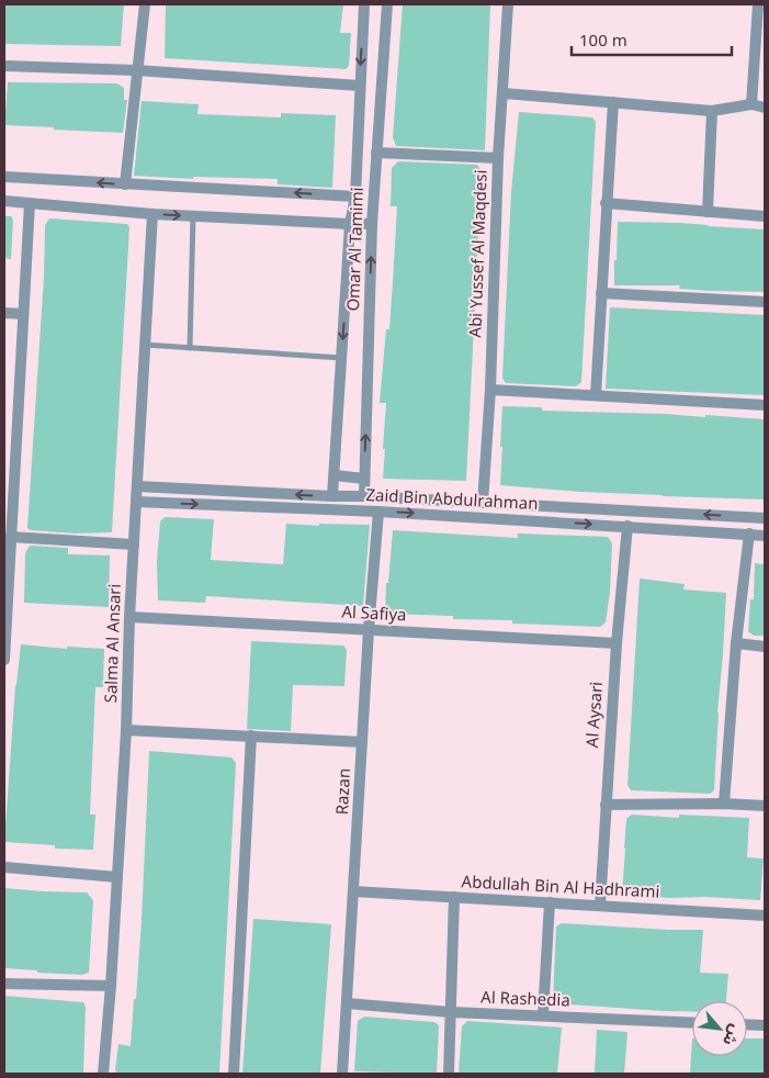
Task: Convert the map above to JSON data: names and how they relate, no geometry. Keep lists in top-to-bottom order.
{
  "streets": {
    "street": [
      "Omar Al Tamimi",
      "Abi Yussef Al Maqdesi",
      "Zaid Bin Abdulrahman",
      "Al Safiya",
      "Salma Al Ansari",
      "Al Aysari",
      "Razan",
      "Abdullah Bin Al Hadhrami",
      "Al Rashedia"
    ]
  },
  "crossings": [
    ["Omar Al Tamimi", "Zaid Bin Abdulrahman"],
    ["Abi Yussef Al Maqdesi", "Zaid Bin Abdulrahman"],
    ["Zaid Bin Abdulrahman", "Salma Al Ansari"],
    ["Zaid Bin Abdulrahman", "Al Aysari"],
    ["Zaid Bin Abdulrahman", "Razan"],
    ["Al Safiya", "Salma Al Ansari"],
    ["Al Safiya", "Al Aysari"],
    ["Al Safiya", "Razan"],
    ["Al Aysari", "Abdullah Bin Al Hadhrami"],
    ["Razan", "Abdullah Bin Al Hadhrami"],
    ["Razan", "Al Rashedia"]
  ],
  "scale_bar": "100 m",
  "north": "bottom right"
}
